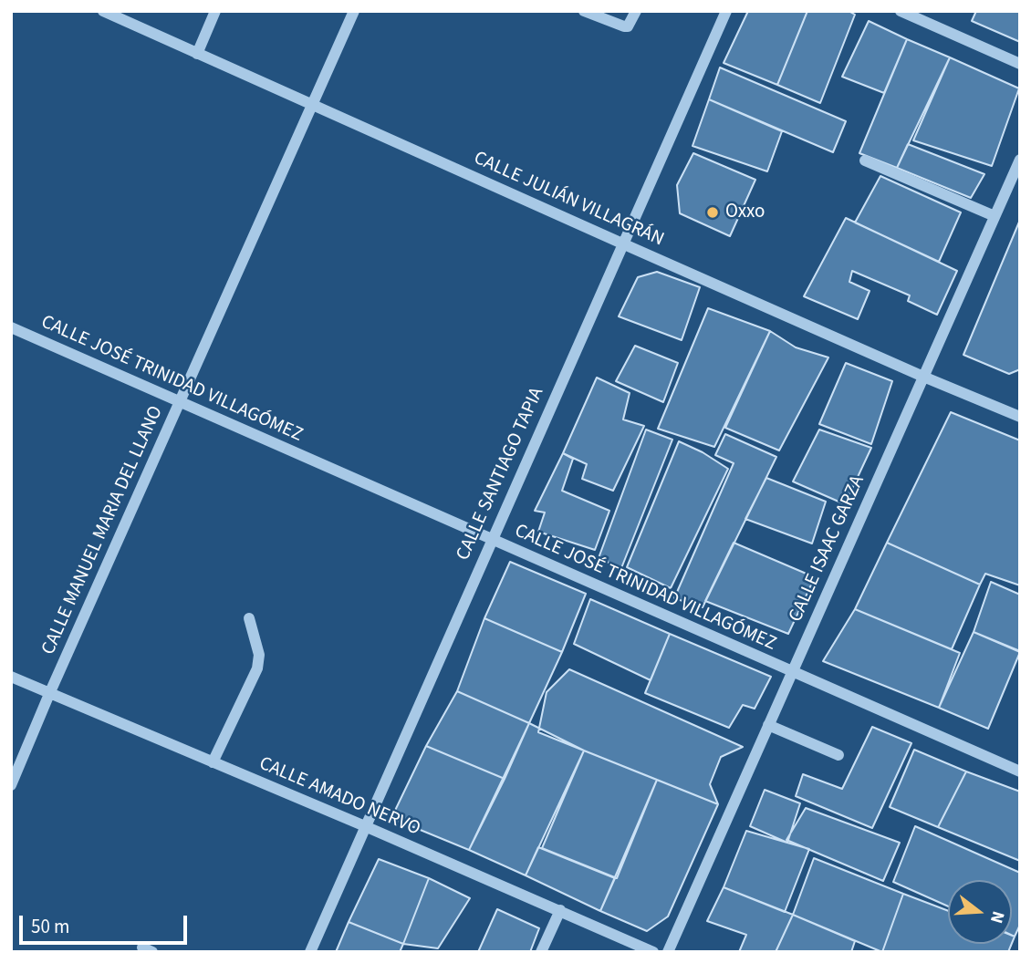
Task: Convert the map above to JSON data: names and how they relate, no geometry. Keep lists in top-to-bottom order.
{
  "streets": {
    "street": [
      "CALLE JULIÁN VILLAGRÁN",
      "CALLE JOSÉ TRINIDAD VILLAGÓMEZ",
      "CALLE SANTIAGO TAPIA",
      "CALLE MANUEL MARIA DEL LLANO",
      "CALLE ISAAC GARZA",
      "CALLE AMADO NERVO"
    ]
  },
  "crossings": [
    ["CALLE JULIÁN VILLAGRÁN", "CALLE SANTIAGO TAPIA"],
    ["CALLE JULIÁN VILLAGRÁN", "CALLE MANUEL MARIA DEL LLANO"],
    ["CALLE JULIÁN VILLAGRÁN", "CALLE ISAAC GARZA"],
    ["CALLE JOSÉ TRINIDAD VILLAGÓMEZ", "CALLE SANTIAGO TAPIA"],
    ["CALLE JOSÉ TRINIDAD VILLAGÓMEZ", "CALLE MANUEL MARIA DEL LLANO"],
    ["CALLE JOSÉ TRINIDAD VILLAGÓMEZ", "CALLE ISAAC GARZA"],
    ["CALLE SANTIAGO TAPIA", "CALLE AMADO NERVO"],
    ["CALLE MANUEL MARIA DEL LLANO", "CALLE AMADO NERVO"]
  ],
  "places": ["Oxxo"],
  "scale_bar": "50 m",
  "north": "right"
}
